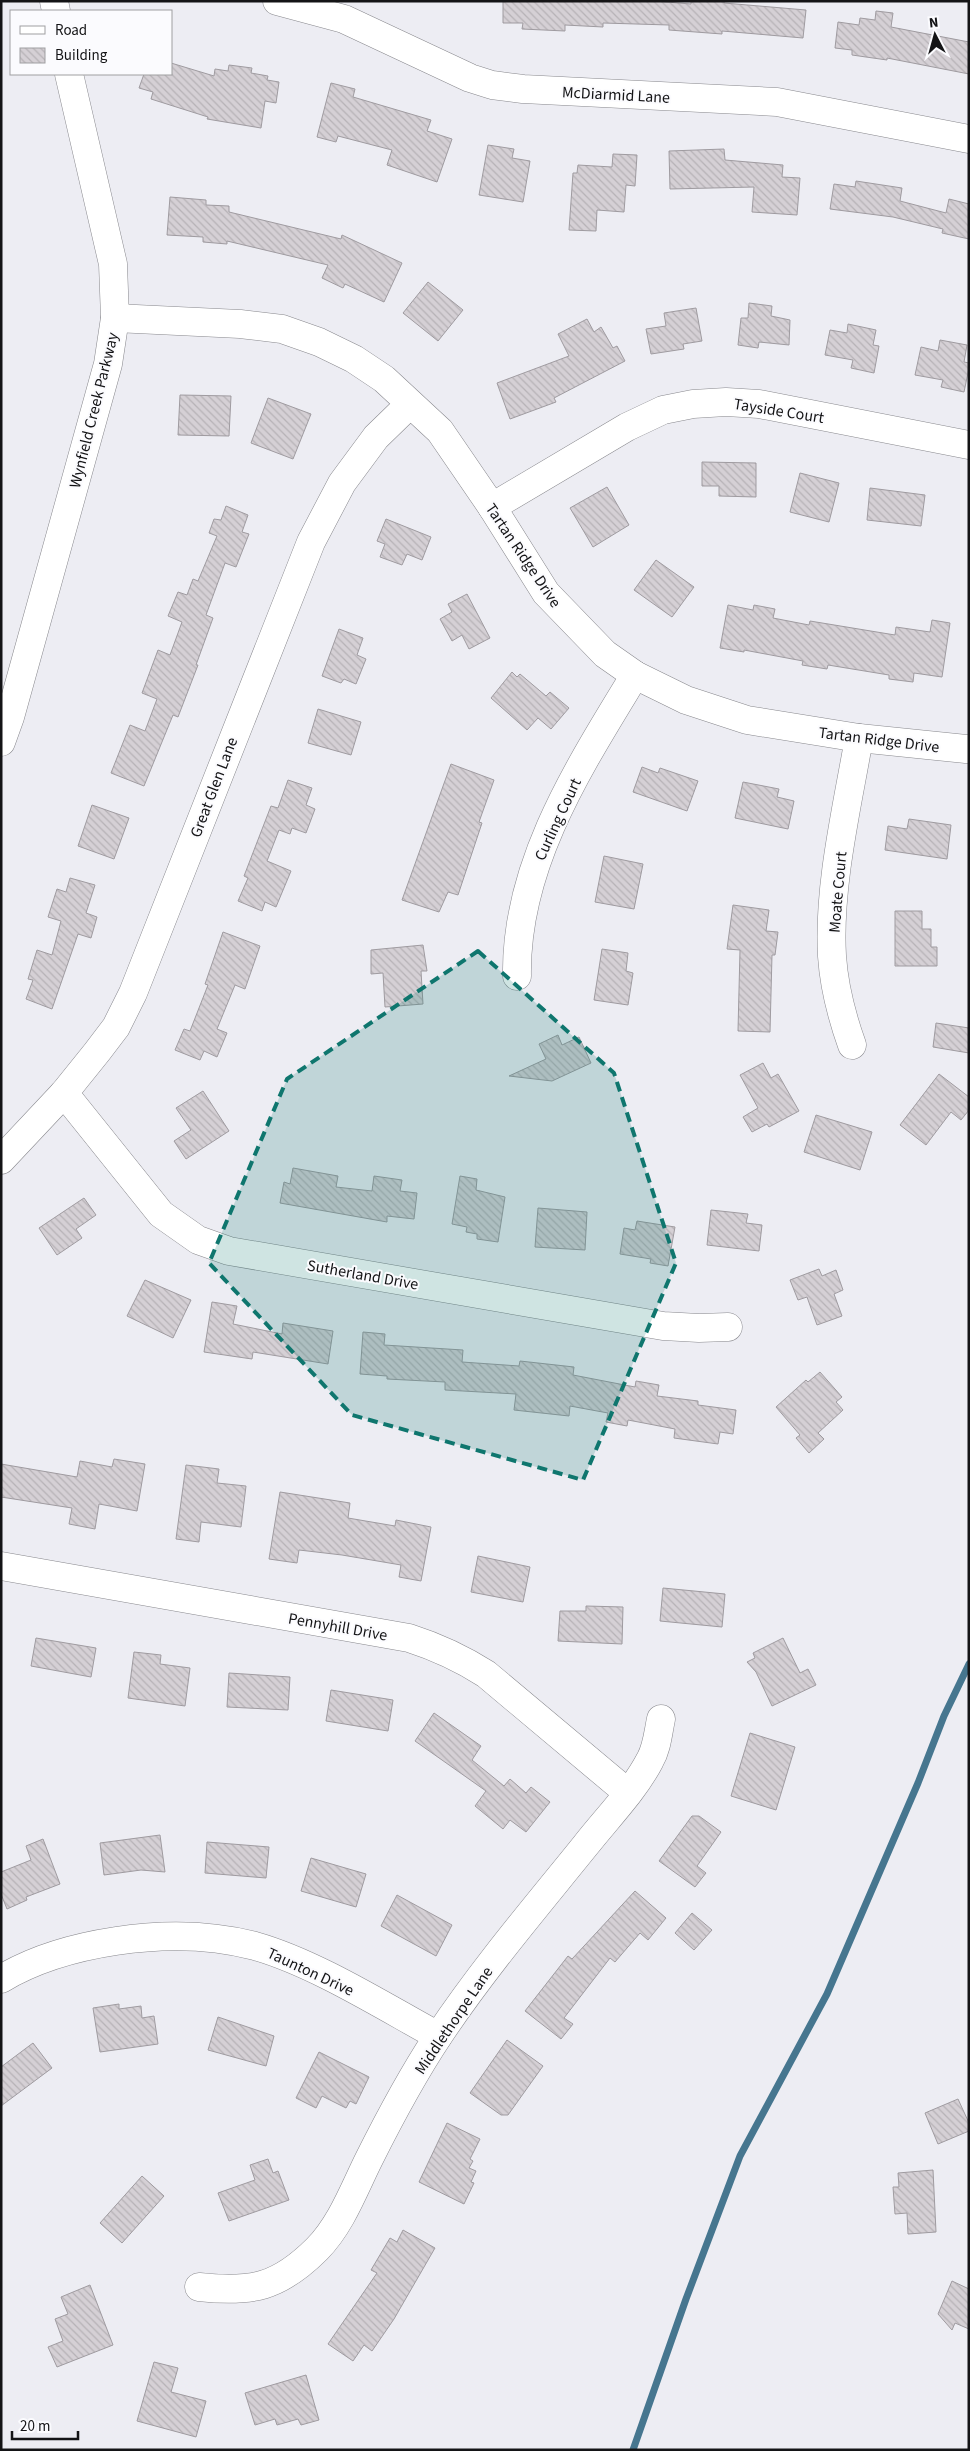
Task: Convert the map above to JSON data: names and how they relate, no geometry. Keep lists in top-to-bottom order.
{
  "streets": {
    "street": [
      "McDiarmid Lane",
      "Wynfield Creek Parkway",
      "Tayside Court",
      "Tartan Ridge Drive",
      "Great Glen Lane",
      "Curling Court",
      "Moate Court",
      "Sutherland Drive",
      "Pennyhill Drive",
      "Taunton Drive",
      "Middlethorpe Lane"
    ]
  },
  "crossings": [
    ["Wynfield Creek Parkway", "Tartan Ridge Drive"],
    ["Tayside Court", "Tartan Ridge Drive"],
    ["Tartan Ridge Drive", "Great Glen Lane"],
    ["Tartan Ridge Drive", "Curling Court"],
    ["Tartan Ridge Drive", "Moate Court"],
    ["Great Glen Lane", "Sutherland Drive"],
    ["Pennyhill Drive", "Middlethorpe Lane"],
    ["Taunton Drive", "Middlethorpe Lane"]
  ],
  "legend": ["Road", "Building"],
  "scale_bar": "20 m",
  "north": "top"
}
